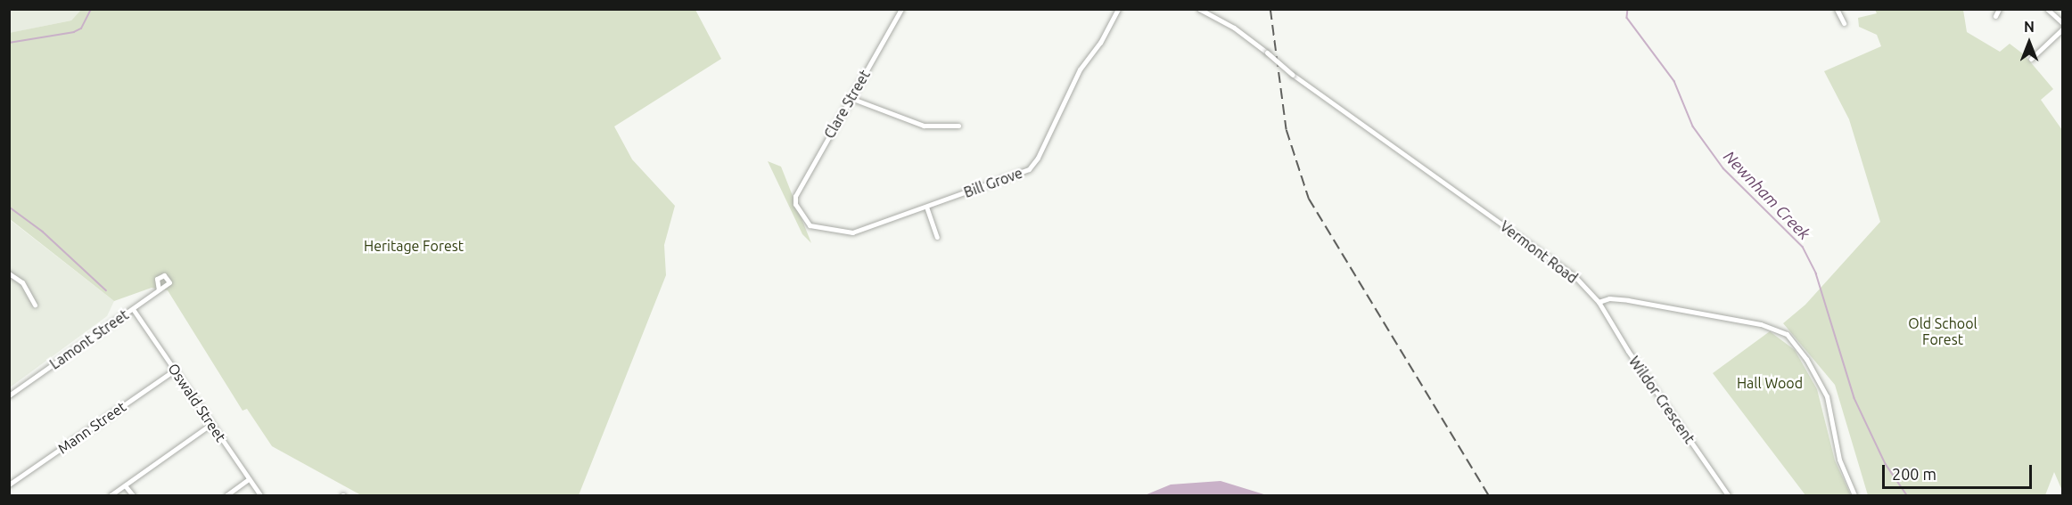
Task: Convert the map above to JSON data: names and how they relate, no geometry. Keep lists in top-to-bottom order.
{
  "streets": {
    "street": [
      "Clare Street",
      "Bill Grove",
      "Vermont Road",
      "Lamont Street",
      "Wildor Crescent",
      "Oswald Street",
      "Mann Street"
    ]
  },
  "crossings": [
    ["Clare Street", "Bill Grove"],
    ["Vermont Road", "Wildor Crescent"],
    ["Lamont Street", "Oswald Street"],
    ["Oswald Street", "Mann Street"]
  ],
  "water": ["Newnham Creek"],
  "parks": ["Heritage Forest", "Old School Forest", "Hall Wood"],
  "scale_bar": "200 m",
  "north": "top"
}
